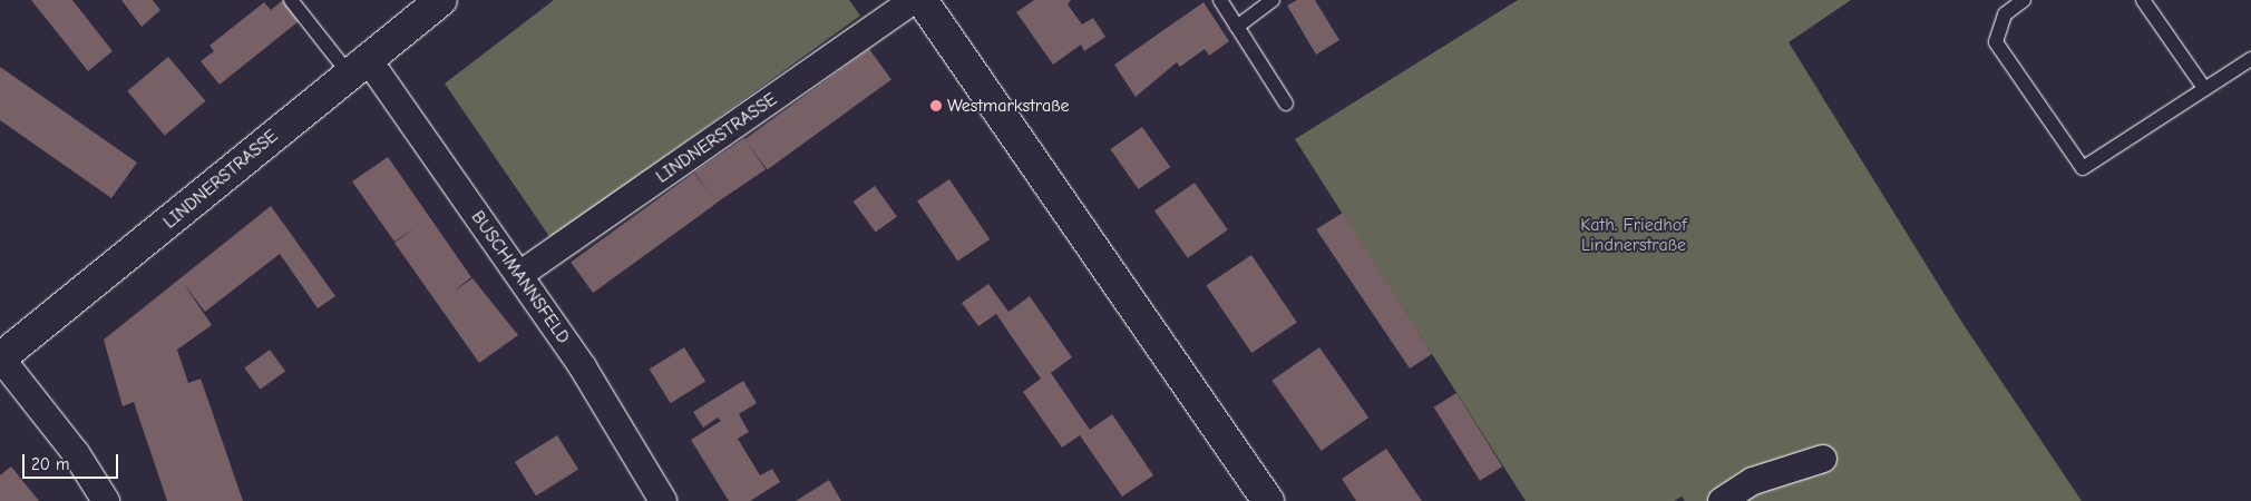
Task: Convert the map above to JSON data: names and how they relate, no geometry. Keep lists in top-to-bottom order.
{
  "streets": {
    "street": ["LINDNERSTRASSE", "BUSCHMANNSFELD"]
  },
  "crossings": [
    ["LINDNERSTRASSE", "BUSCHMANNSFELD"]
  ],
  "parks": ["Kath. Friedhof Lindnerstraße"],
  "places": ["Westmarkstraße"],
  "scale_bar": "20 m"
}
